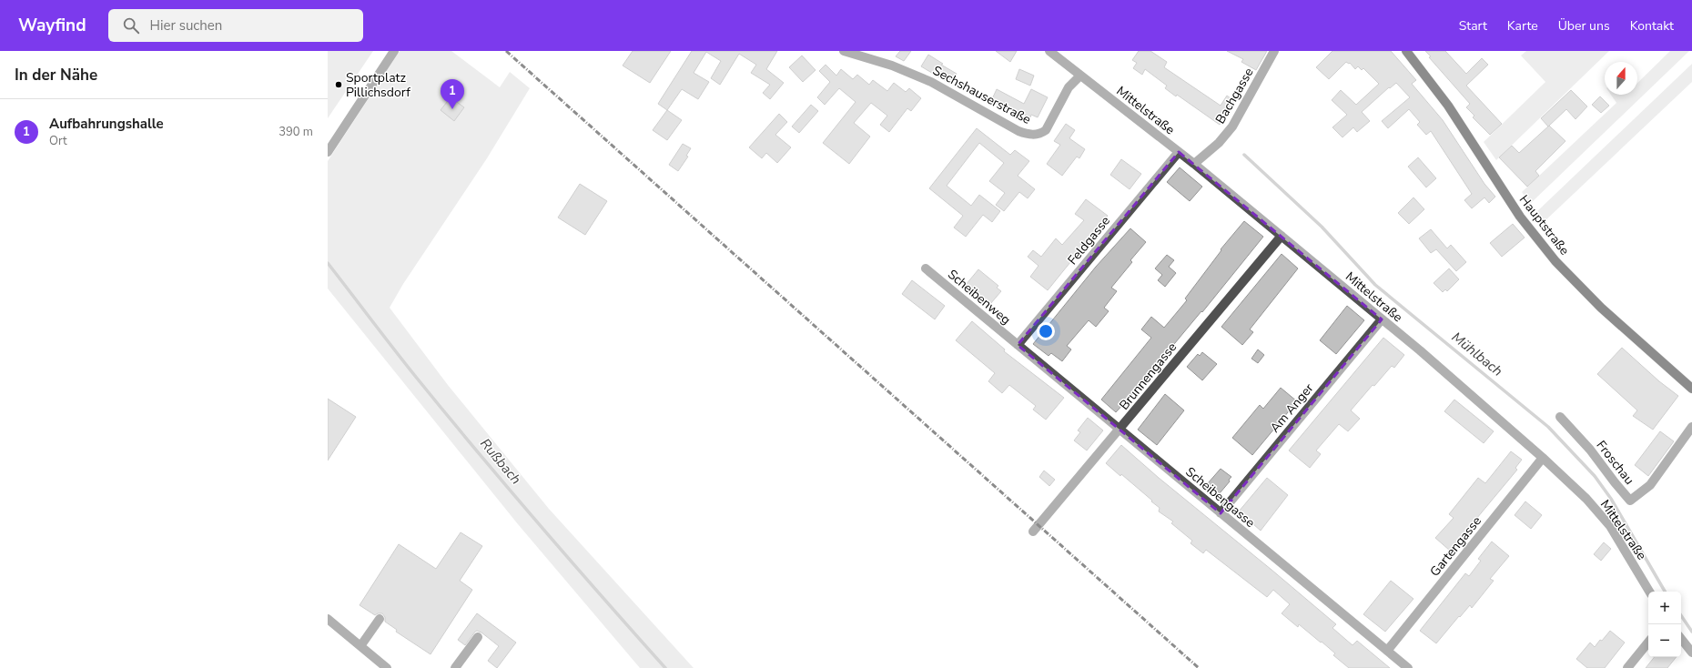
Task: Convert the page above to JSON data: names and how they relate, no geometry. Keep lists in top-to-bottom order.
{
  "streets": {
    "main road": ["Hauptstraße"],
    "street": [
      "Sechshauserstraße",
      "Bachgasse",
      "Mittelstraße",
      "Feldgasse",
      "Scheibenweg",
      "Brunnengasse",
      "Am Anger",
      "Froschau",
      "Scheibengasse",
      "Gartengasse"
    ]
  },
  "crossings": [
    ["Sechshauserstraße", "Mittelstraße"],
    ["Bachgasse", "Mittelstraße"],
    ["Mittelstraße", "Feldgasse"],
    ["Mittelstraße", "Brunnengasse"],
    ["Mittelstraße", "Am Anger"],
    ["Mittelstraße", "Gartengasse"],
    ["Feldgasse", "Scheibenweg"],
    ["Feldgasse", "Scheibengasse"],
    ["Scheibenweg", "Scheibengasse"],
    ["Brunnengasse", "Scheibengasse"],
    ["Am Anger", "Scheibengasse"],
    ["Scheibengasse", "Gartengasse"]
  ],
  "water": ["Mühlbach", "Rußbach"],
  "places": ["Sportplatz Pillichsdorf"],
  "north": "top",
  "page": {
    "header": "Wayfind",
    "search": "Hier suchen",
    "nav": [
      "Start",
      "Karte",
      "Über uns",
      "Kontakt"
    ],
    "heading": "In der Nähe",
    "pins": "1",
    "list": [
      {
        "mark": "1",
        "name": "Aufbahrungshalle",
        "note": "Ort",
        "value": "390 m"
      }
    ],
    "map_buttons": ["+", "−"]
  }
}
